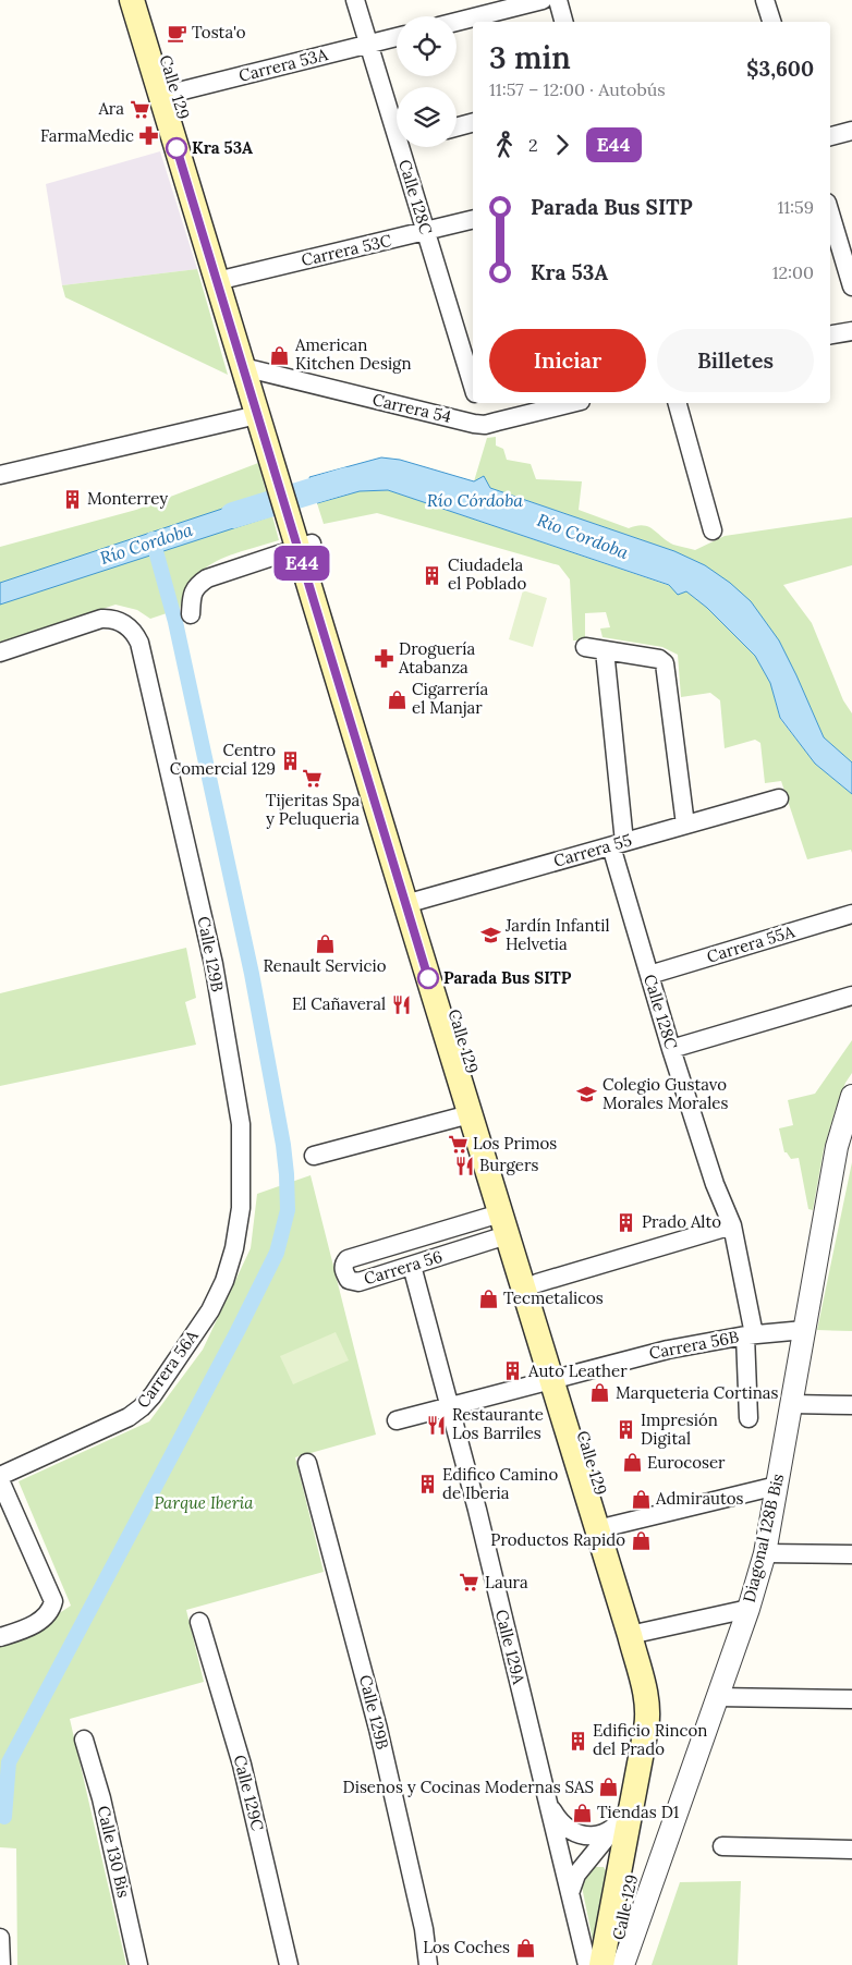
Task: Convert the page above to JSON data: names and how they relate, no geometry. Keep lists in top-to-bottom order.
{
  "streets": {
    "main road": ["Calle 129"],
    "street": [
      "Carrera 53A",
      "Calle 128C",
      "Carrera 53C",
      "Carrera 54",
      "Carrera 55",
      "Carrera 55A",
      "Calle 129B",
      "Carrera 56",
      "Carrera 56B",
      "Carrera 56A",
      "Diagonal 128B Bis",
      "Calle 129A",
      "Calle 129C",
      "Calle 130 Bis"
    ]
  },
  "crossings": [
    ["Carrera 53A", "Calle 129"],
    ["Carrera 53A", "Calle 128C"],
    ["Calle 129", "Carrera 53C"],
    ["Calle 129", "Carrera 54"],
    ["Calle 129", "Carrera 55"],
    ["Calle 129", "Carrera 56"],
    ["Calle 129", "Carrera 56B"],
    ["Calle 129", "Calle 129A"],
    ["Calle 128C", "Carrera 53C"],
    ["Calle 128C", "Carrera 55"],
    ["Calle 128C", "Carrera 55A"],
    ["Calle 128C", "Carrera 56B"],
    ["Calle 129B", "Carrera 56A"],
    ["Carrera 56", "Calle 129A"],
    ["Carrera 56B", "Diagonal 128B Bis"],
    ["Carrera 56B", "Calle 129A"]
  ],
  "water": ["Río Córdoba", "Río Cordoba"],
  "parks": ["Parque Iberia"],
  "places": {
    "cafe": ["Tosta'o"],
    "supermarket": [
      "Ara",
      "Tijeritas Spa y Peluqueria",
      "Los Primos",
      "Laura"
    ],
    "pharmacy": ["FarmaMedic", "Droguería Atabanza"],
    "other": ["Kra 53A", "Parada Bus SITP"],
    "shop": [
      "American Kitchen Design",
      "Cigarrería el Manjar",
      "Renault Servicio",
      "Tecmetalicos",
      "Marqueteria Cortinas",
      "Eurocoser",
      "Admirautos",
      "Productos Rapido",
      "Disenos y Cocinas Modernas SAS",
      "Tiendas D1",
      "Los Coches"
    ],
    "building": [
      "Monterrey",
      "Ciudadela el Poblado",
      "Centro Comercial 129",
      "Prado Alto",
      "Auto Leather",
      "Impresión Digital",
      "Edifico Camino de Iberia",
      "Edificio Rincon del Prado"
    ],
    "school or university": ["Jardín Infantil Helvetia", "Colegio Gustavo Morales Morales"],
    "restaurant": ["El Cañaveral", "Burgers", "Restaurante Los Barriles"]
  },
  "lines": ["bus line E44"],
  "page": {
    "on_map": "E44",
    "heading": ["3 min", "11:57 – 12:00 · Autobús", "$3,600"],
    "legs": ["2", "E44"],
    "list": [
      {
        "name": "Parada Bus SITP",
        "value": "11:59"
      },
      {
        "name": "Kra 53A",
        "value": "12:00"
      }
    ],
    "buttons": ["Iniciar", "Billetes"]
  }
}
